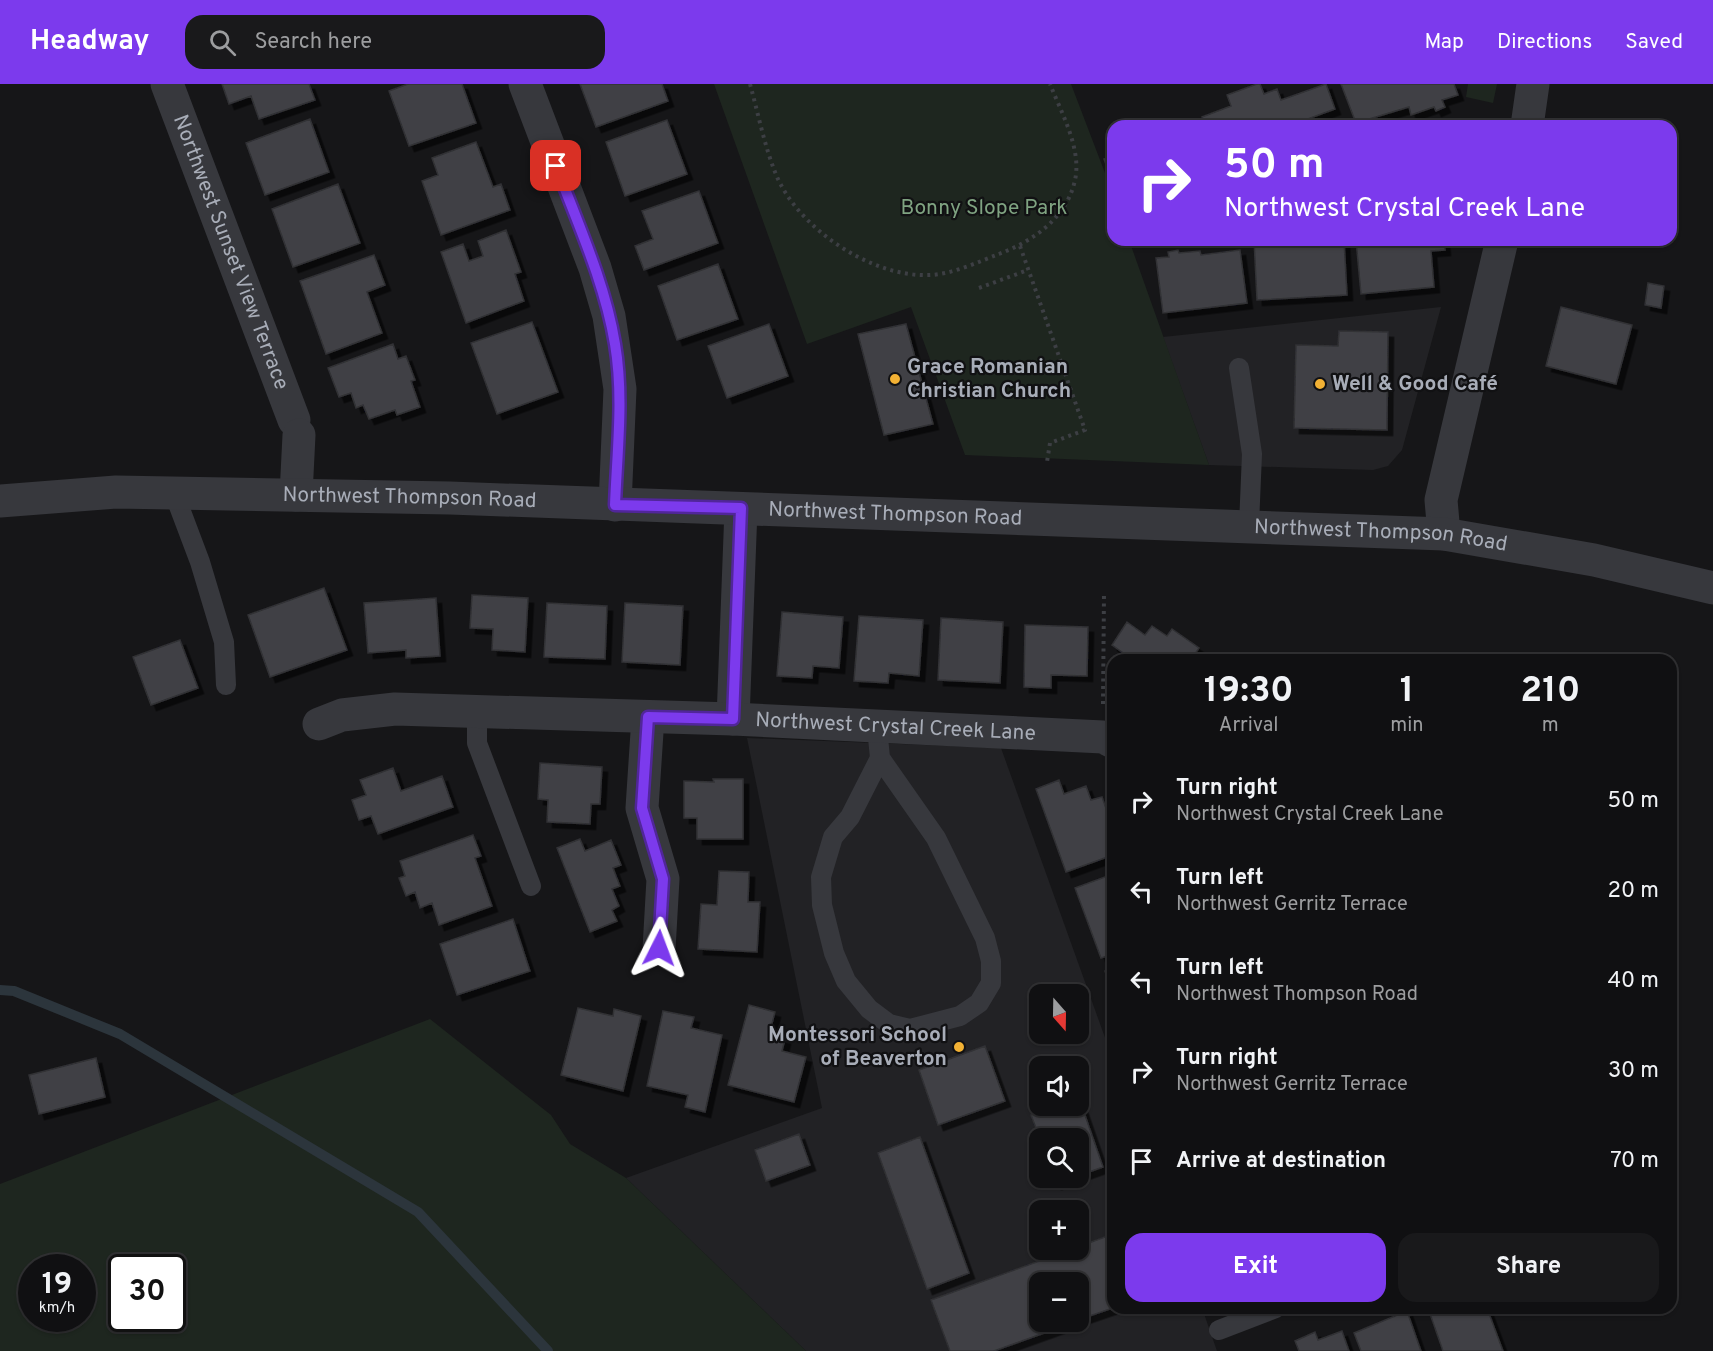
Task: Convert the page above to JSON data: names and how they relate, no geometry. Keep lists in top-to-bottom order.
{
  "streets": {
    "street": ["Northwest Sunset View Terrace", "Northwest Thompson Road", "Northwest Crystal Creek Lane"]
  },
  "crossings": [
    ["Northwest Sunset View Terrace", "Northwest Thompson Road"]
  ],
  "parks": ["Bonny Slope Park"],
  "places": ["Grace Romanian Christian Church", "Well & Good Café", "Montessori School of Beaverton"],
  "north": "bottom",
  "page": {
    "header": "Headway",
    "search": "Search here",
    "nav": ["Map", "Directions", "Saved"],
    "turn": ["50 m", "Northwest Crystal Creek Lane"],
    "eta": [
      "19:30",
      "Arrival",
      "1",
      "min",
      "210",
      "m"
    ],
    "list": [
      {
        "name": "Turn right",
        "note": "Northwest Crystal Creek Lane",
        "value": "50 m"
      },
      {
        "name": "Turn left",
        "note": "Northwest Gerritz Terrace",
        "value": "20 m"
      },
      {
        "name": "Turn left",
        "note": "Northwest Thompson Road",
        "value": "40 m"
      },
      {
        "name": "Turn right",
        "note": "Northwest Gerritz Terrace",
        "value": "30 m"
      },
      {
        "name": "Arrive at destination",
        "value": "70 m"
      }
    ],
    "map_buttons": ["+", "−"],
    "buttons": ["Exit", "Share"],
    "speed": "19 km/h",
    "limit": "30"
  }
}
